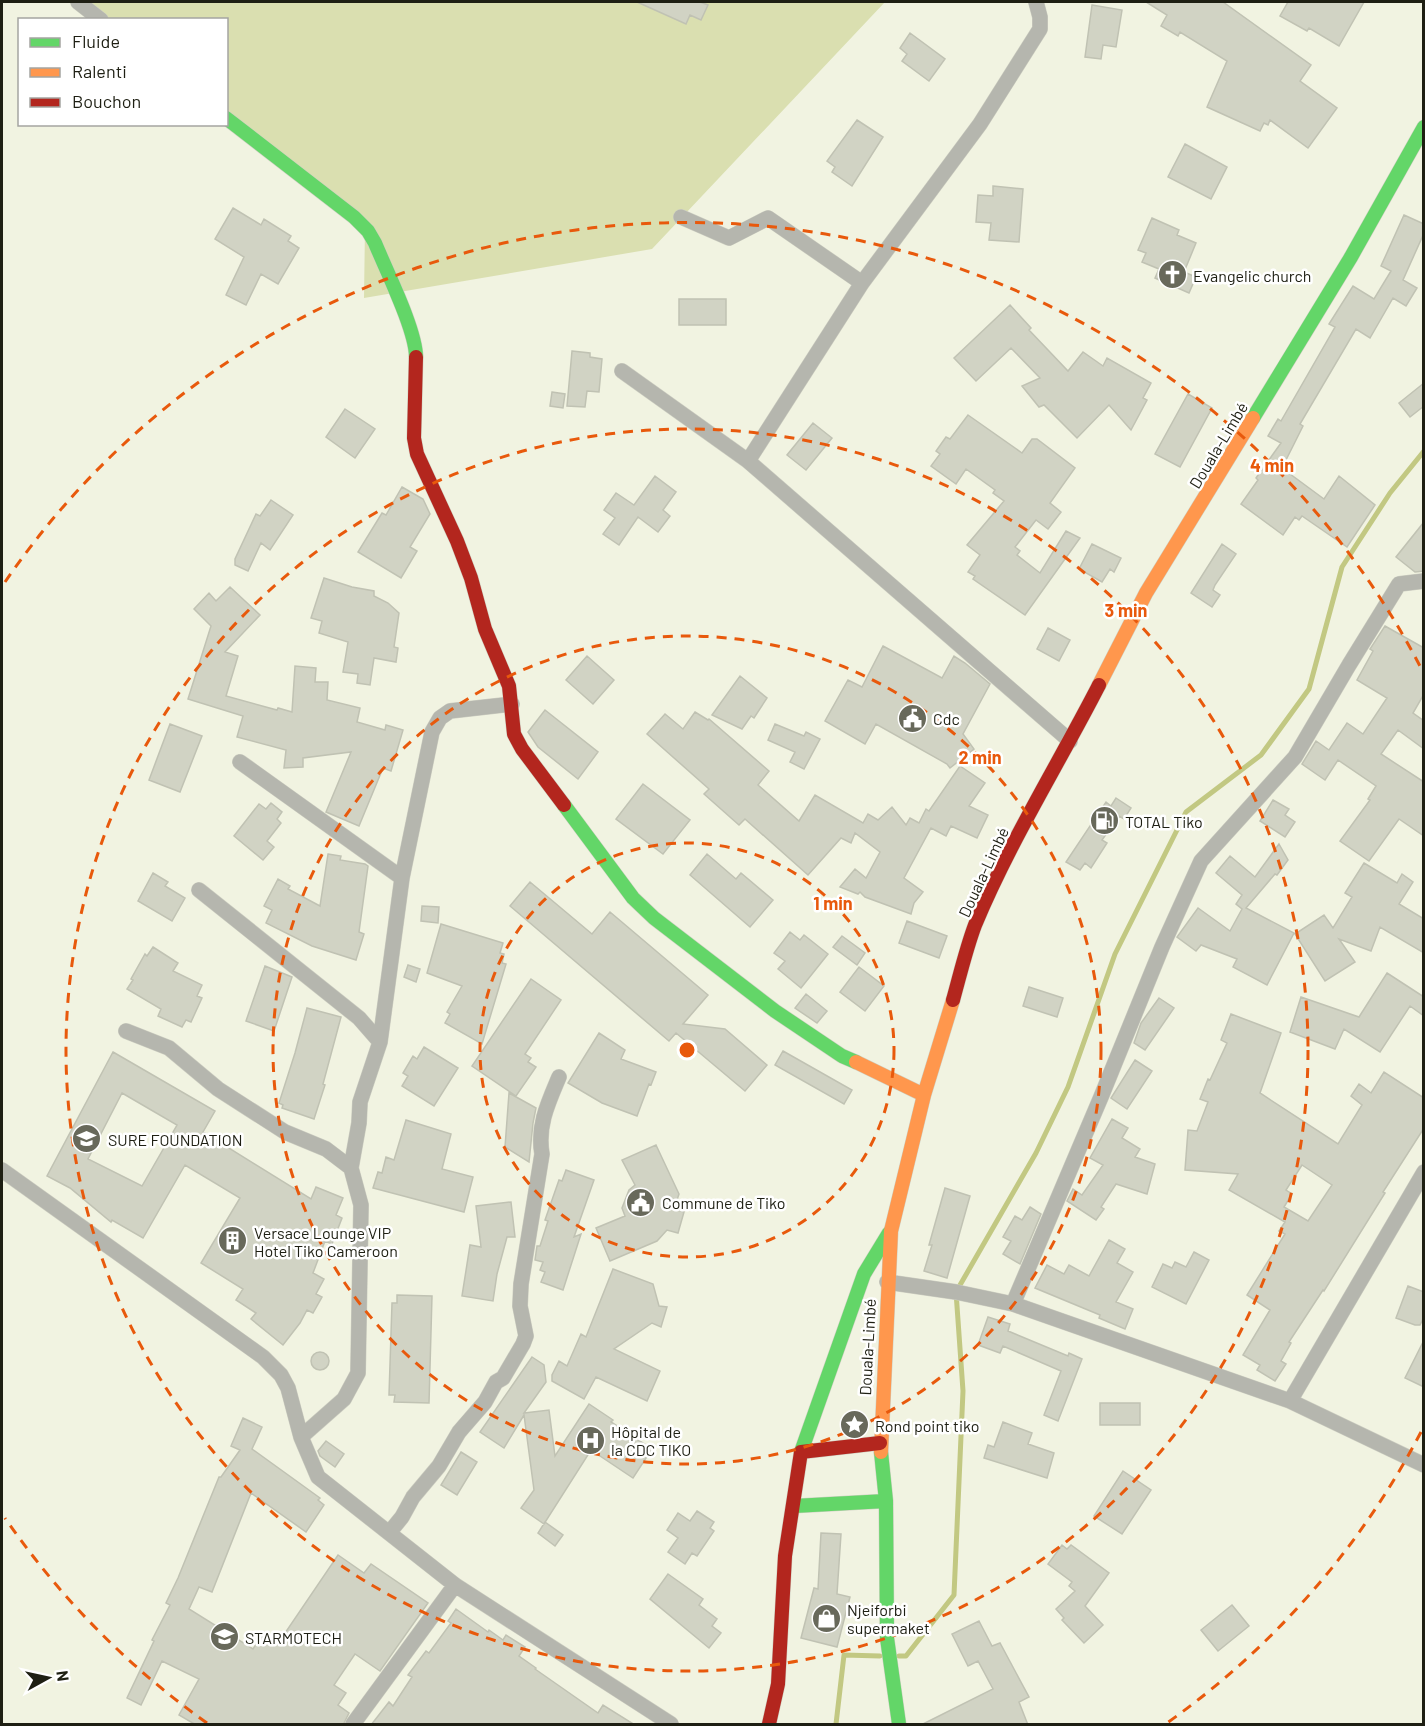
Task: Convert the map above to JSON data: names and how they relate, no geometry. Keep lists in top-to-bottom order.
{
  "streets": {
    "main road": ["Douala-Limbé"]
  },
  "places": {
    "church": ["Evangelic church"],
    "public building": ["Cdc", "Commune de Tiko"],
    "fuel station": ["TOTAL Tiko"],
    "school or university": ["SURE FOUNDATION", "STARMOTECH"],
    "building": ["Versace Lounge VIP Hotel Tiko Cameroon"],
    "place": ["Rond point tiko"],
    "hospital": ["Hôpital de la CDC TIKO"],
    "shop": ["Njeiforbi supermaket"]
  },
  "legend": ["Fluide", "Ralenti", "Bouchon"],
  "north": "right",
  "rings": [
    "4 min",
    "3 min",
    "2 min",
    "1 min"
  ]
}
